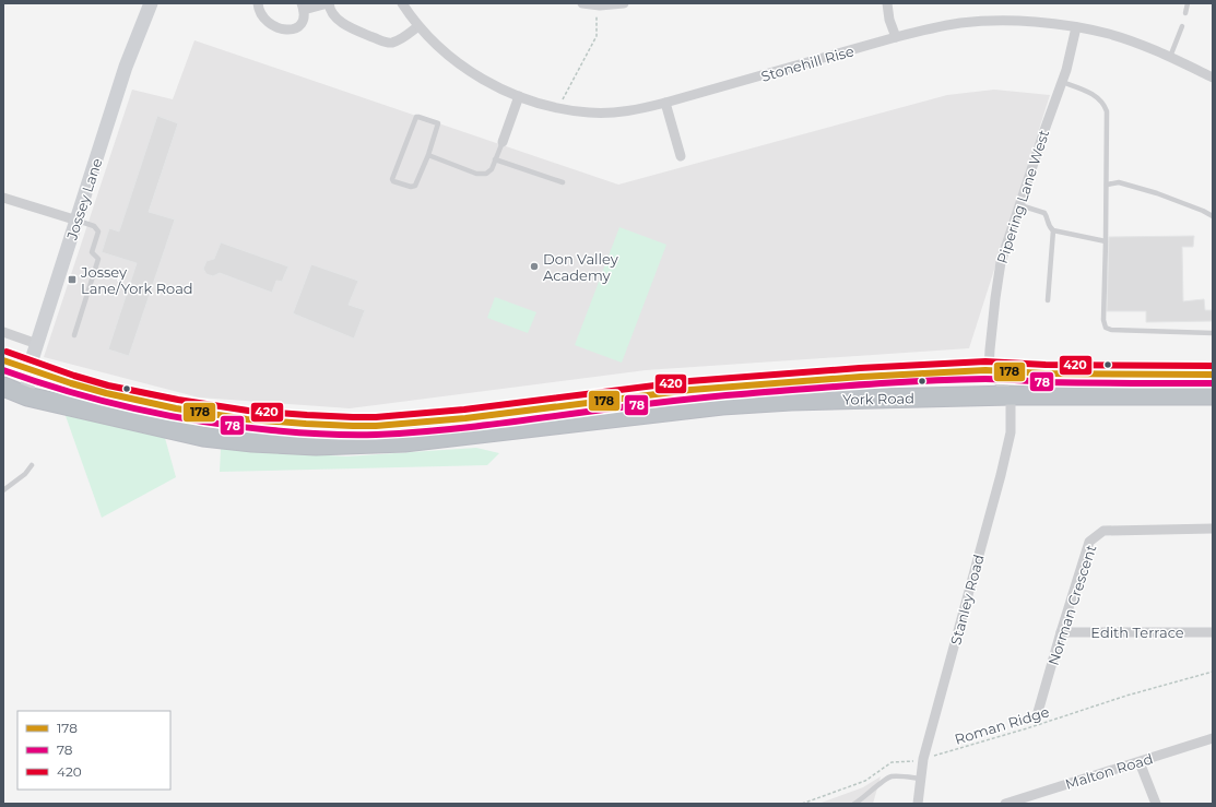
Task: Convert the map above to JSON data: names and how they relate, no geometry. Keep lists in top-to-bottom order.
{
  "streets": {
    "highway": ["York Road"],
    "street": [
      "Stonehill Rise",
      "Pipering Lane West",
      "Jossey Lane",
      "Stanley Road",
      "Norman Crescent",
      "Edith Terrace",
      "Malton Road"
    ],
    "path": ["Roman Ridge"]
  },
  "crossings": [
    ["Stonehill Rise", "Pipering Lane West"],
    ["Pipering Lane West", "York Road"],
    ["Jossey Lane", "York Road"],
    ["York Road", "Stanley Road"],
    ["Stanley Road", "Roman Ridge"],
    ["Norman Crescent", "Edith Terrace"]
  ],
  "places": {
    "other": ["Don Valley Academy"],
    "transit": ["Jossey Lane/York Road"]
  },
  "lines": ["transit line 420", "transit line 178", "transit line 78"],
  "legend": ["178", "78", "420"]
}
